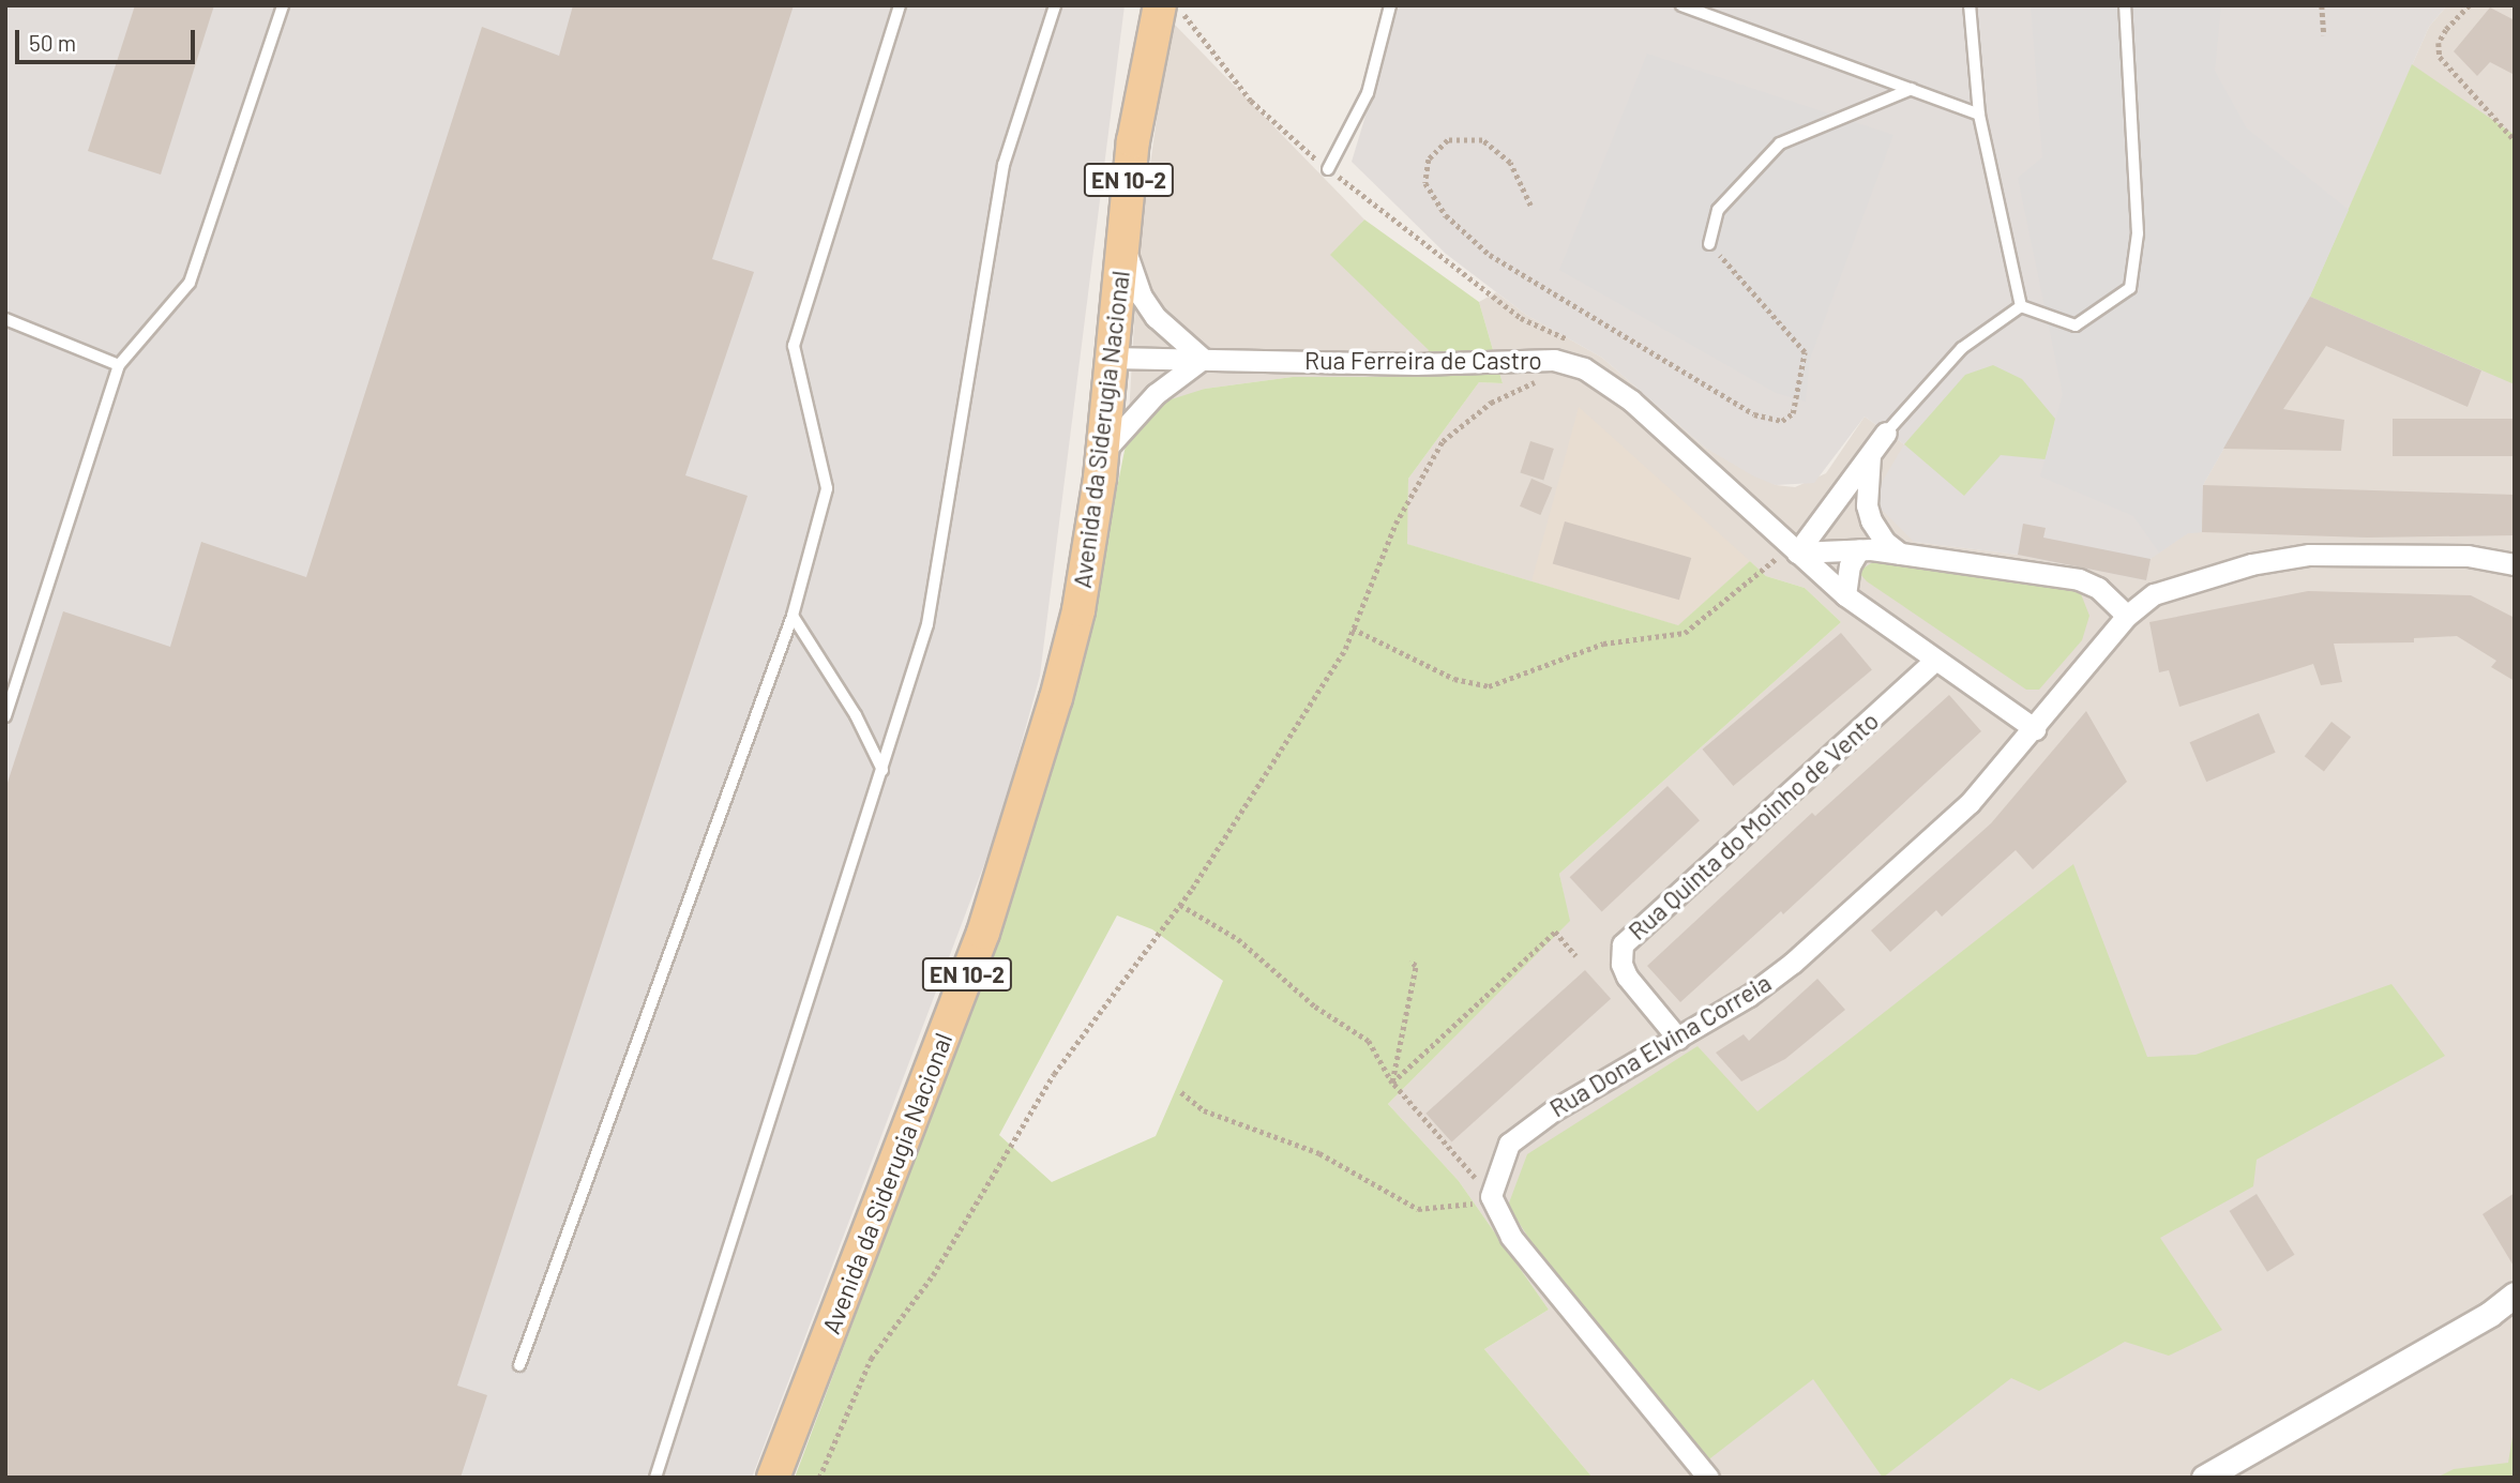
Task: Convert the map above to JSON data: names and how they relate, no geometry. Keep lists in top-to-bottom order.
{
  "streets": {
    "main road": ["EN 10-2", "Avenida da Siderugia Nacional"],
    "street": ["Rua Ferreira de Castro", "Rua Quinta do Moinho de Vento", "Rua Dona Elvina Correia"]
  },
  "crossings": [
    ["Rua Ferreira de Castro", "Avenida da Siderugia Nacional"],
    ["Rua Ferreira de Castro", "Rua Quinta do Moinho de Vento"],
    ["Rua Ferreira de Castro", "Rua Dona Elvina Correia"],
    ["Rua Quinta do Moinho de Vento", "Rua Dona Elvina Correia"]
  ],
  "scale_bar": "50 m"
}
